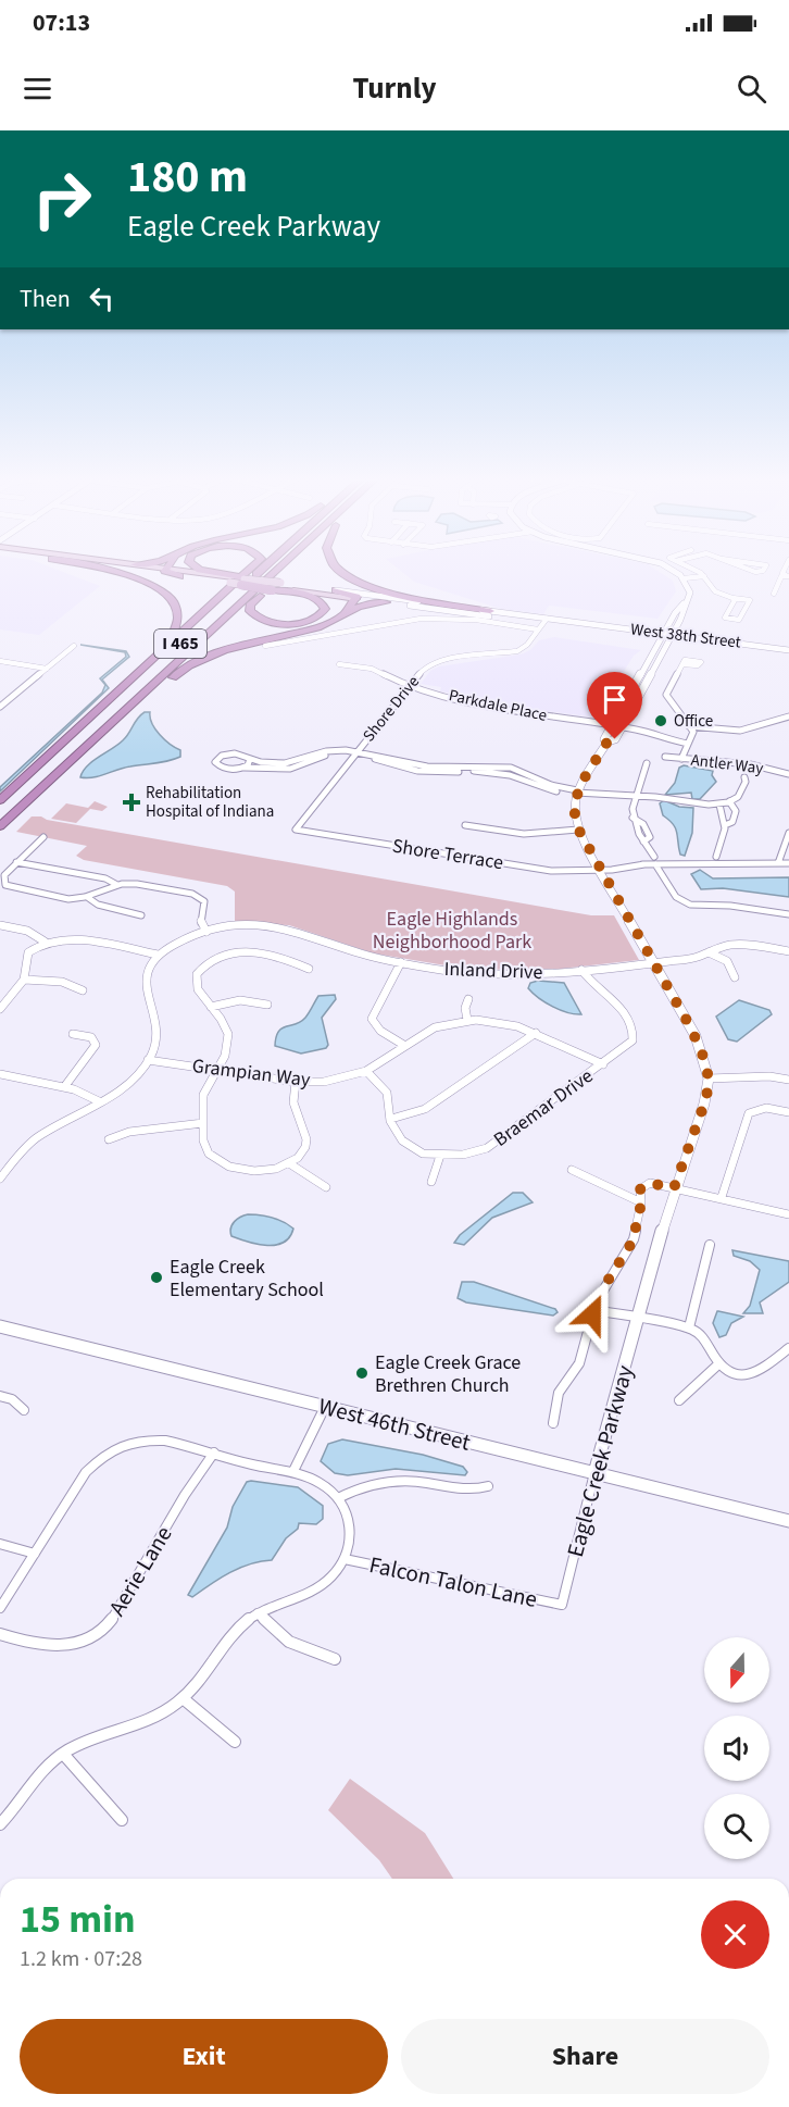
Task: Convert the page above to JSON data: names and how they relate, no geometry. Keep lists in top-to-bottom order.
{
  "streets": {
    "highway": ["I 465"],
    "main road": ["West 38th Street", "West 46th Street", "Eagle Creek Parkway"],
    "street": [
      "Parkdale Place",
      "Shore Drive",
      "Antler Way",
      "Shore Terrace",
      "Inland Drive",
      "Grampian Way",
      "Braemar Drive",
      "Aerie Lane",
      "Falcon Talon Lane"
    ]
  },
  "crossings": [
    ["West 38th Street", "Shore Drive"],
    ["Parkdale Place", "Shore Drive"],
    ["Shore Drive", "Shore Terrace"],
    ["Shore Terrace", "Eagle Creek Parkway"],
    ["Inland Drive", "Braemar Drive"],
    ["Inland Drive", "Eagle Creek Parkway"],
    ["Grampian Way", "Braemar Drive"],
    ["West 46th Street", "Eagle Creek Parkway"],
    ["Eagle Creek Parkway", "Falcon Talon Lane"]
  ],
  "parks": ["Eagle Highlands Neighborhood Park"],
  "places": {
    "other": ["Office", "Eagle Creek Elementary School", "Eagle Creek Grace Brethren Church"],
    "health": ["Rehabilitation Hospital of Indiana"]
  },
  "north": "bottom",
  "page": {
    "status": "07:13",
    "header": "Turnly",
    "turn": ["180 m", "Eagle Creek Parkway"],
    "then": "Then",
    "heading": ["15 min", "1.2 km · 07:28"],
    "buttons": ["Exit", "Share"]
  }
}
